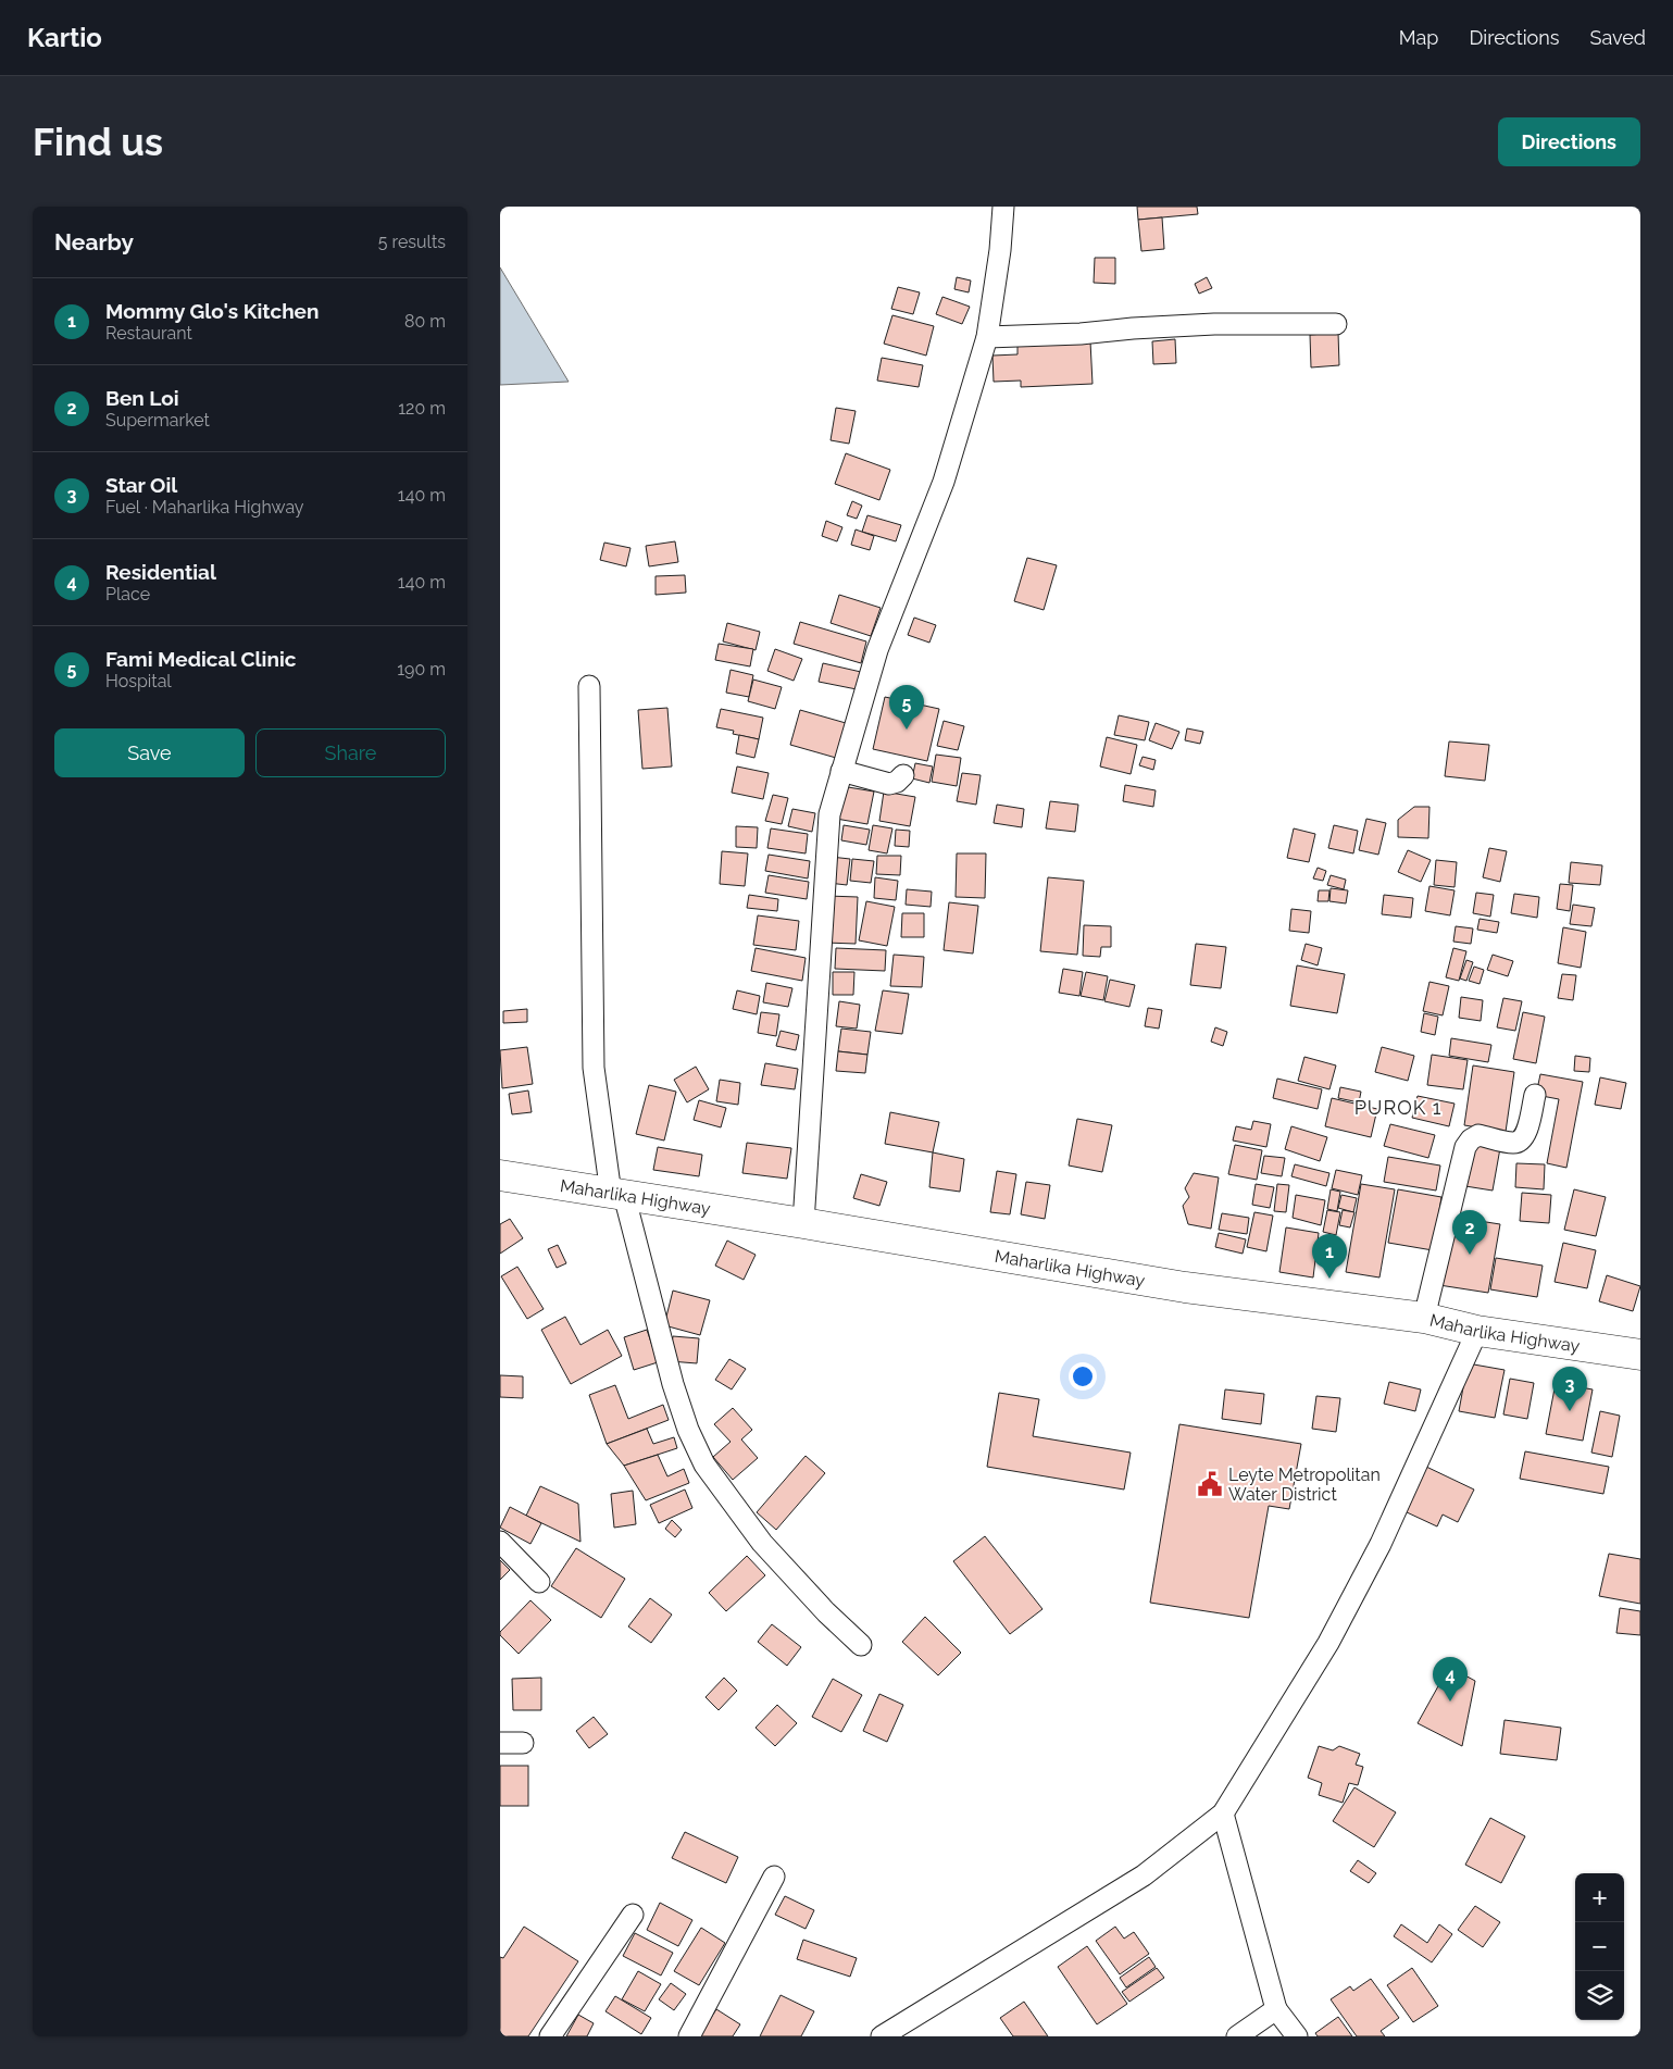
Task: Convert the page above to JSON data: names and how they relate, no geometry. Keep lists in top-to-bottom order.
{
  "streets": {
    "main road": ["Maharlika Highway"]
  },
  "districts": ["PUROK 1"],
  "places": {
    "public building": ["Leyte Metropolitan Water District"]
  },
  "page": {
    "header": "Kartio",
    "nav": ["Map", "Directions", "Saved"],
    "buttons": [
      "Directions",
      ["Save", "Share"]
    ],
    "title": "Find us",
    "heading": ["Nearby", "5 results"],
    "list": [
      {
        "mark": "1",
        "name": "Mommy Glo's Kitchen",
        "note": "Restaurant",
        "value": "80 m"
      },
      {
        "mark": "2",
        "name": "Ben Loi",
        "note": "Supermarket",
        "value": "120 m"
      },
      {
        "mark": "3",
        "name": "Star Oil",
        "note": "Fuel · Maharlika Highway",
        "value": "140 m"
      },
      {
        "mark": "4",
        "name": "Residential",
        "note": "Place",
        "value": "140 m"
      },
      {
        "mark": "5",
        "name": "Fami Medical Clinic",
        "note": "Hospital",
        "value": "190 m"
      }
    ],
    "pins": [
      "5",
      "2",
      "1",
      "3",
      "4"
    ],
    "map_buttons": ["+", "−"]
  }
}
